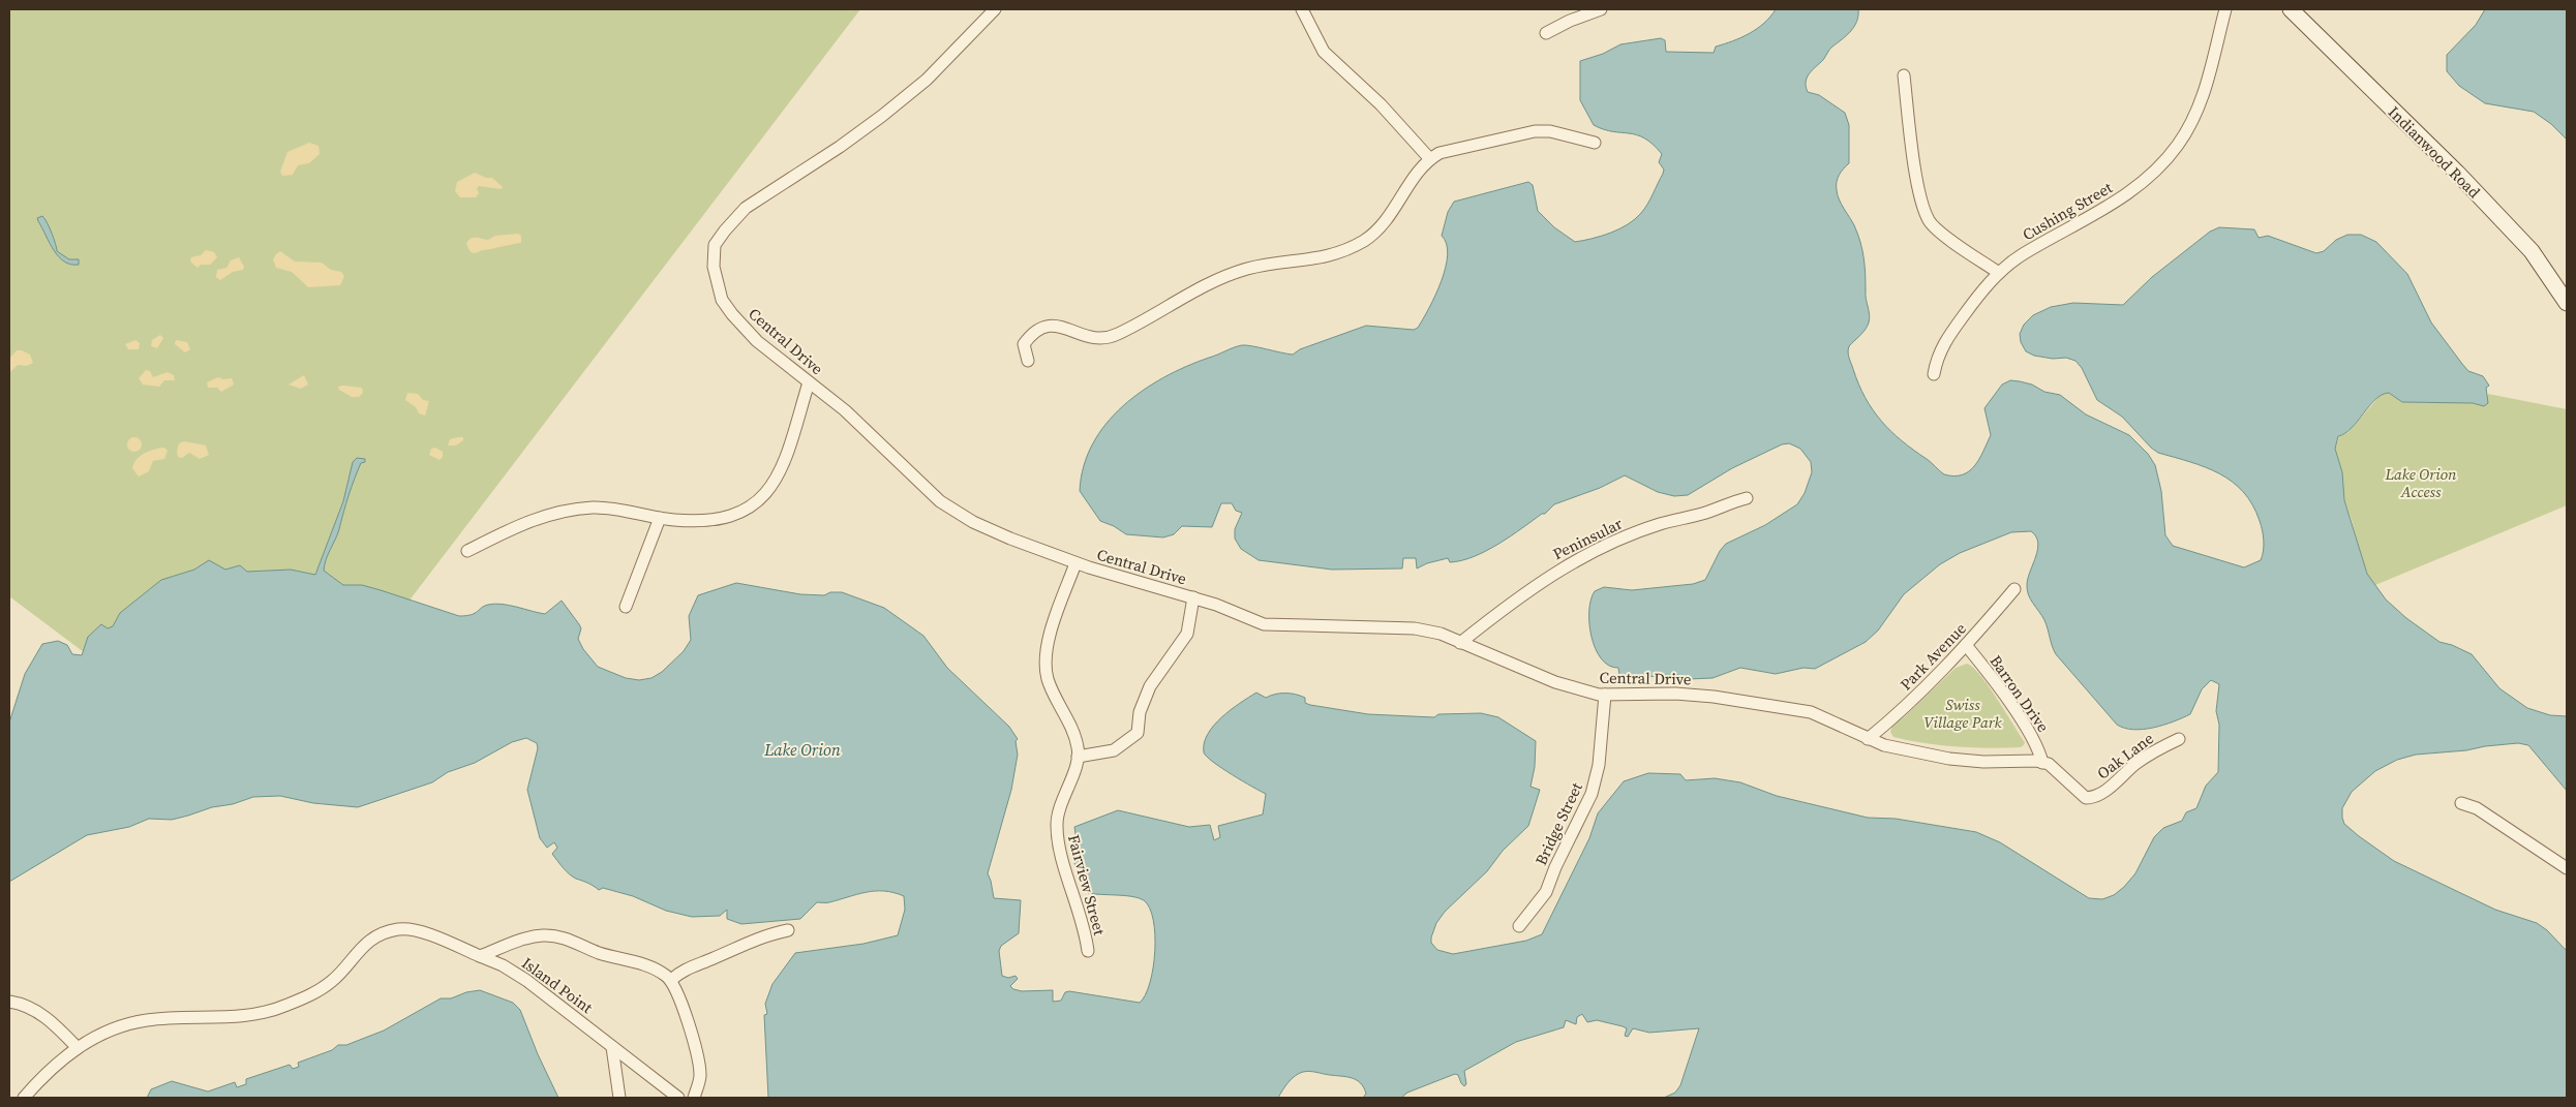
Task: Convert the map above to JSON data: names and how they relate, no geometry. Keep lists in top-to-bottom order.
{
  "streets": {
    "street": [
      "Indianwood Road",
      "Cushing Street",
      "Central Drive",
      "Peninsular",
      "Park Avenue",
      "Barron Drive",
      "Oak Lane",
      "Bridge Street",
      "Fairview Street",
      "Island Point"
    ]
  },
  "crossings": [
    ["Central Drive", "Peninsular"],
    ["Central Drive", "Park Avenue"],
    ["Central Drive", "Barron Drive"],
    ["Central Drive", "Oak Lane"],
    ["Central Drive", "Bridge Street"],
    ["Central Drive", "Fairview Street"],
    ["Park Avenue", "Barron Drive"],
    ["Barron Drive", "Oak Lane"]
  ],
  "water": ["Lake Orion"],
  "parks": ["Lake Orion Access", "Swiss Village Park"]
}
